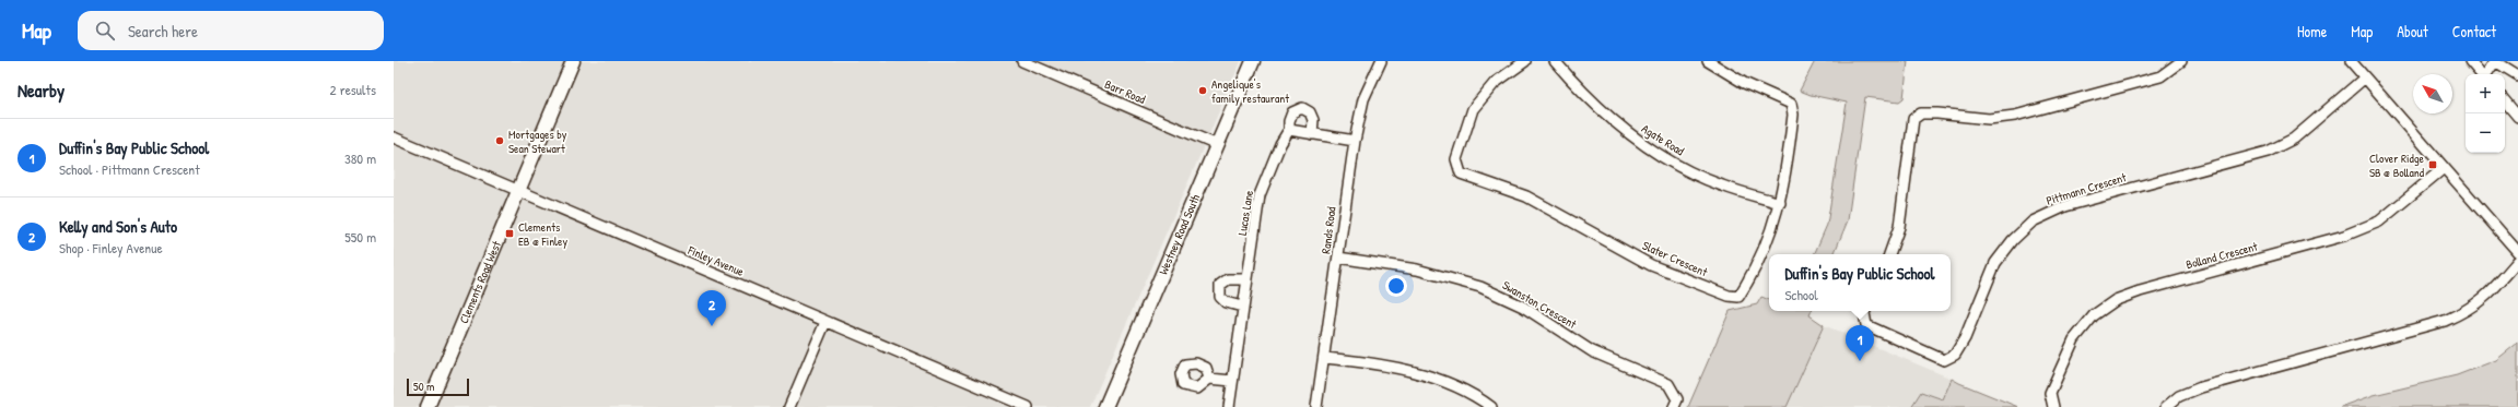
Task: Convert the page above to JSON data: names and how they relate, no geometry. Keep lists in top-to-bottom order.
{
  "streets": {
    "main road": ["Westney Road South", "Clements Road West"],
    "street": [
      "Barr Road",
      "Agate Road",
      "Pittmann Crescent",
      "Lucas Lane",
      "Rands Road",
      "Bolland Crescent",
      "Slater Crescent",
      "Finley Avenue",
      "Swanston Crescent"
    ]
  },
  "crossings": [
    ["Barr Road", "Westney Road South"],
    ["Agate Road", "Slater Crescent"],
    ["Rands Road", "Swanston Crescent"],
    ["Finley Avenue", "Clements Road West"]
  ],
  "places": {
    "other": ["Angelique's family restaurant", "Mortgages by Sean Stewart"],
    "transit": ["Clover Ridge SB @ Bolland", "Clements EB @ Finley"]
  },
  "scale_bar": "50 m",
  "north": "top left",
  "page": {
    "header": "Map",
    "search": "Search here",
    "nav": [
      "Home",
      "Map",
      "About",
      "Contact"
    ],
    "heading": ["Nearby", "2 results"],
    "map_buttons": ["+", "−"],
    "list": [
      {
        "mark": "1",
        "name": "Duffin's Bay Public School",
        "note": "School · Pittmann Crescent",
        "value": "380 m"
      },
      {
        "mark": "2",
        "name": "Kelly and Son's Auto",
        "note": "Shop · Finley Avenue",
        "value": "550 m"
      }
    ],
    "popup": ["Duffin's Bay Public School", "School"],
    "pins": ["2", "1"],
    "scale": "50 m"
  }
}
